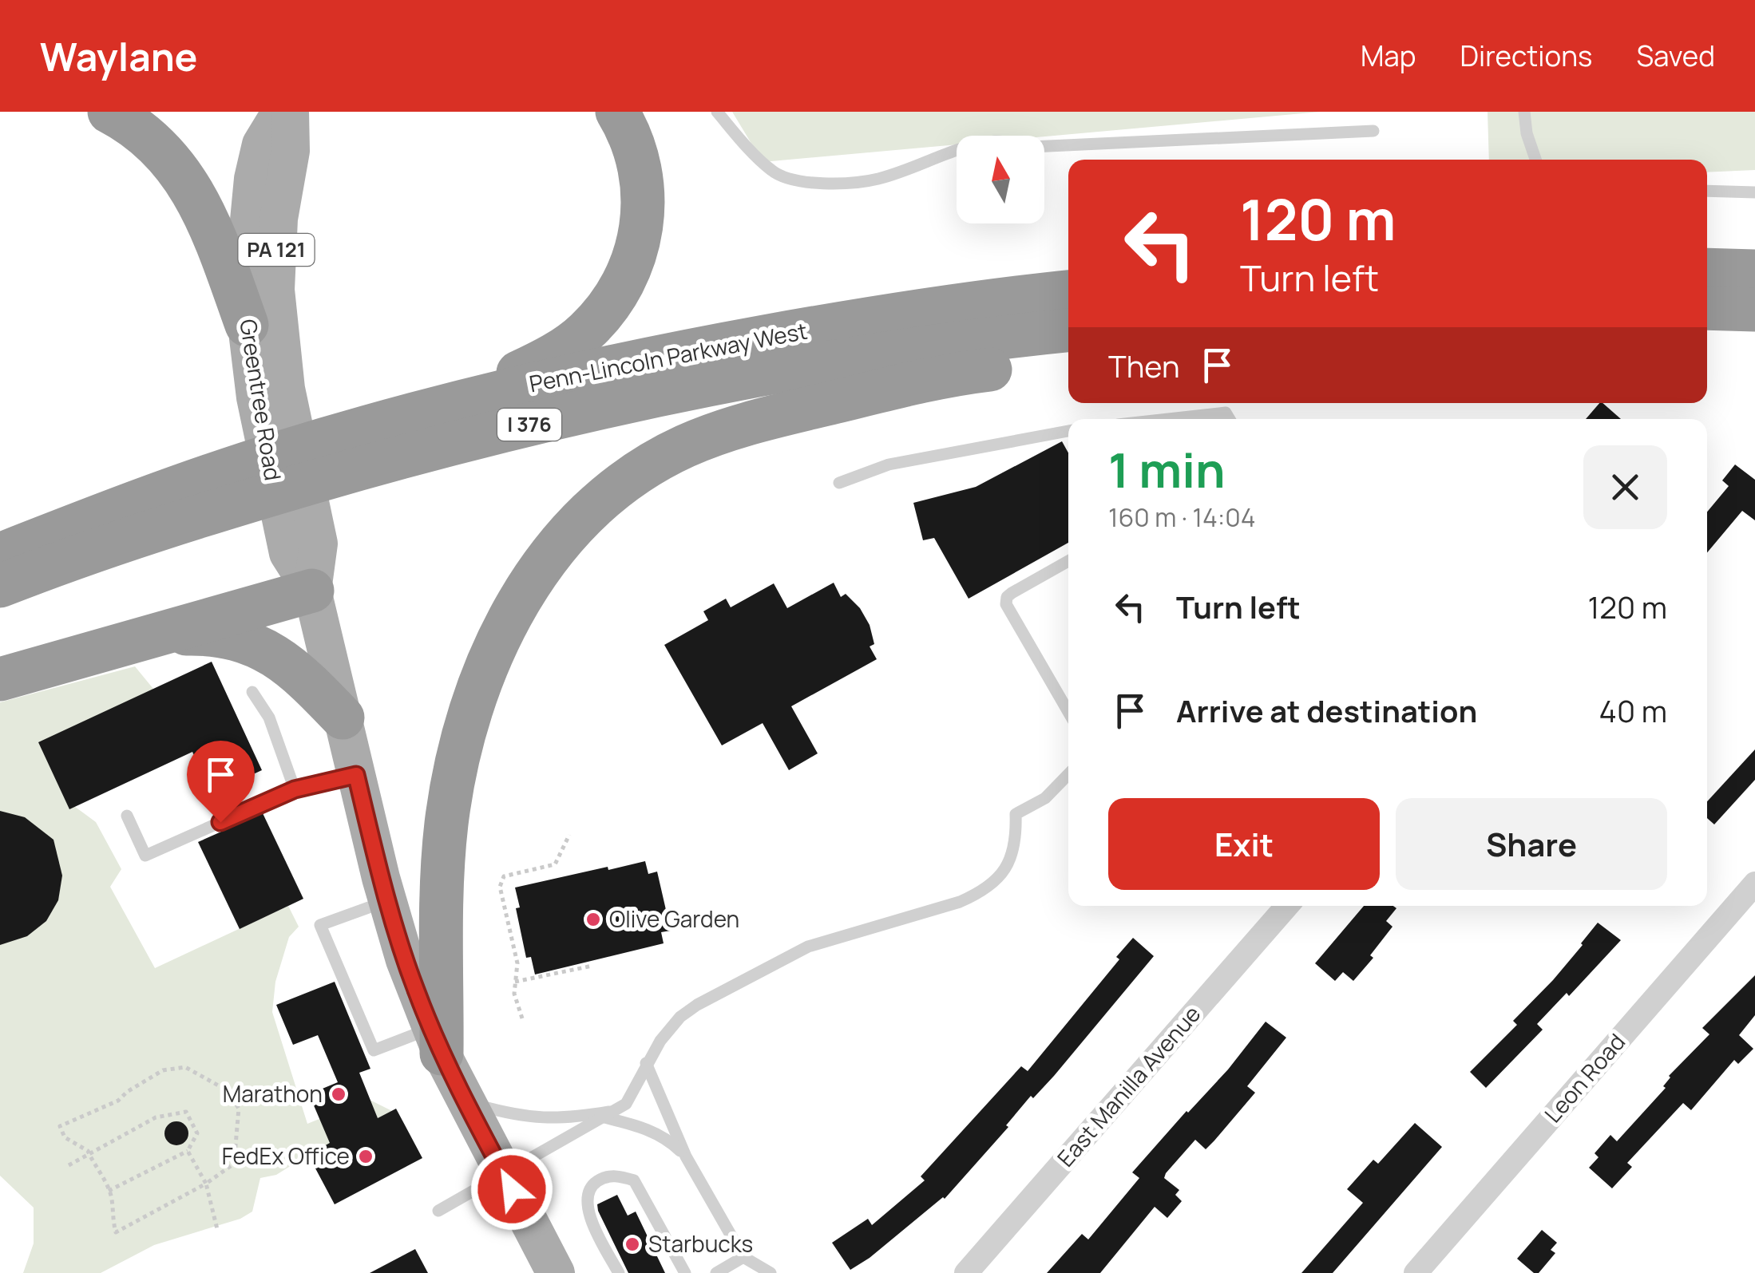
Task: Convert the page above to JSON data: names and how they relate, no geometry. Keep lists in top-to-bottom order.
{
  "streets": {
    "highway": ["Penn-Lincoln Parkway West", "I 376"],
    "main road": ["PA 121", "Greentree Road"],
    "street": ["Leon Road", "East Manilla Avenue"]
  },
  "places": [
    "Olive Garden",
    "Marathon",
    "FedEx Office",
    "Starbucks"
  ],
  "north": "top",
  "page": {
    "header": "Waylane",
    "nav": ["Map", "Directions", "Saved"],
    "turn": ["120 m", "Turn left"],
    "then": "Then",
    "heading": ["1 min", "160 m · 14:04"],
    "list": [
      {
        "name": "Turn left",
        "value": "120 m"
      },
      {
        "name": "Arrive at destination",
        "value": "40 m"
      }
    ],
    "buttons": ["Exit", "Share"]
  }
}
